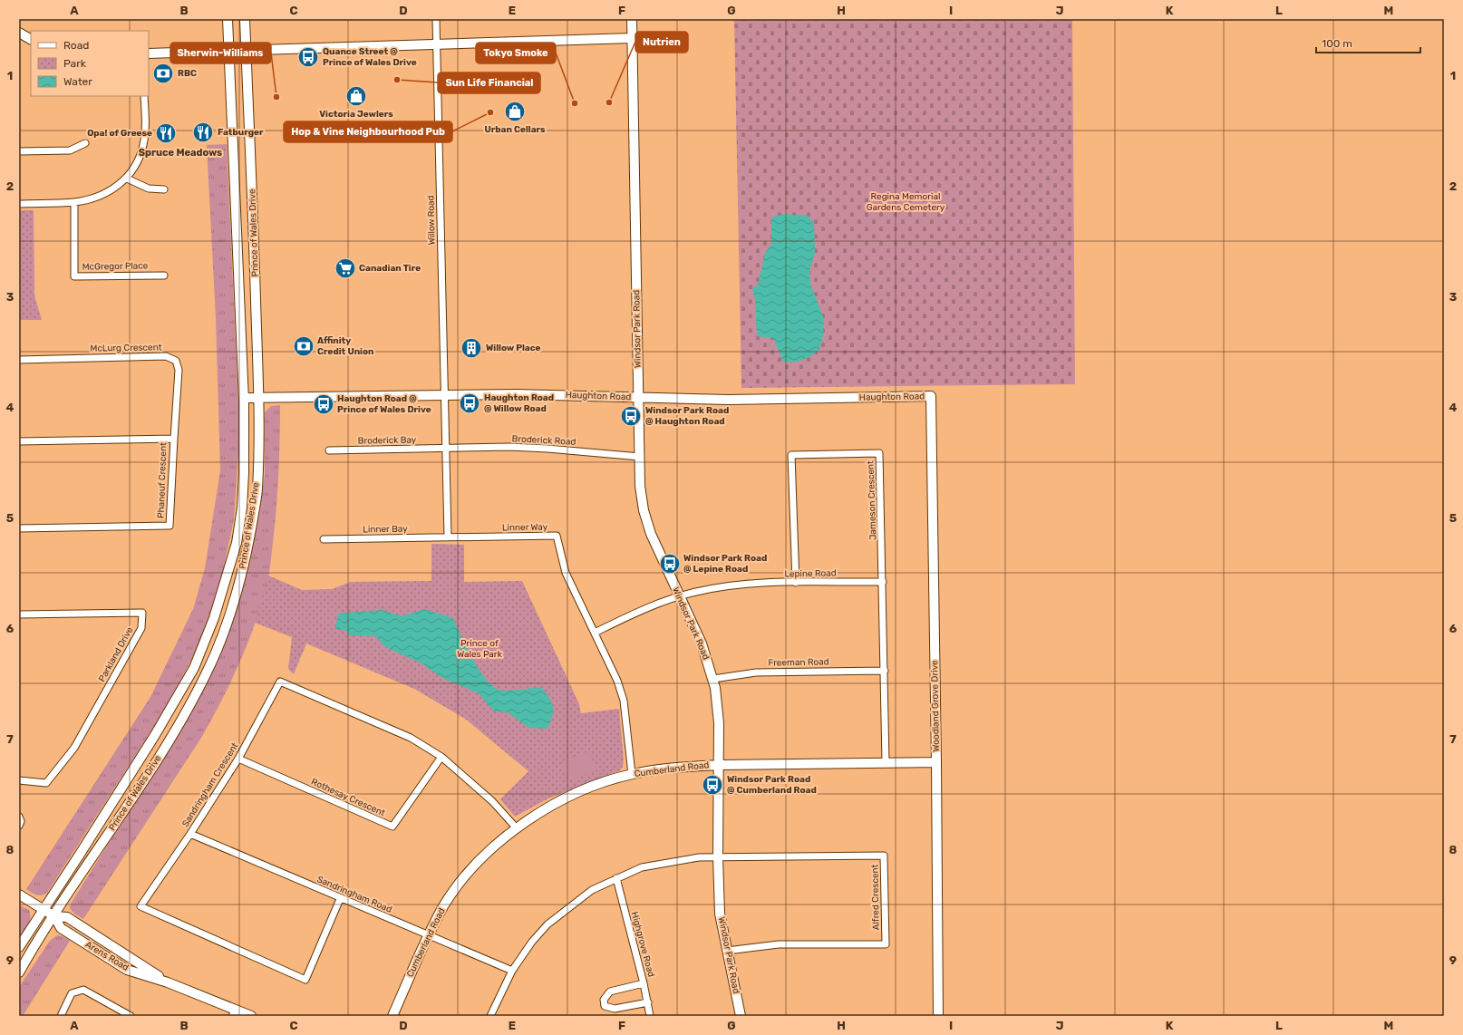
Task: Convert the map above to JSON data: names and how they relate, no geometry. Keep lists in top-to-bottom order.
{
  "streets": {
    "street": [
      "Willow Road",
      "Prince of Wales Drive",
      "McGregor Place",
      "Windsor Park Road",
      "McLurg Crescent",
      "Haughton Road",
      "Broderick Bay",
      "Broderick Road",
      "Phaneuf Crescent",
      "Jameson Crescent",
      "Linner Way",
      "Linner Bay",
      "Lepine Road",
      "Parkland Drive",
      "Freeman Road",
      "Woodland Grove Drive",
      "Cumberland Road",
      "Sandringham Crescent",
      "Rothesay Crescent",
      "Sandringham Road",
      "Alfred Crescent",
      "Highgrove Road",
      "Arens Road"
    ]
  },
  "crossings": [
    ["Willow Road", "Haughton Road"],
    ["Prince of Wales Drive", "Haughton Road"],
    ["Prince of Wales Drive", "Arens Road"],
    ["Windsor Park Road", "Haughton Road"],
    ["Windsor Park Road", "Broderick Road"],
    ["Windsor Park Road", "Lepine Road"],
    ["Windsor Park Road", "Freeman Road"],
    ["Windsor Park Road", "Cumberland Road"],
    ["Windsor Park Road", "Alfred Crescent"],
    ["McLurg Crescent", "Phaneuf Crescent"],
    ["Haughton Road", "Woodland Grove Drive"],
    ["Broderick Bay", "Broderick Road"],
    ["Jameson Crescent", "Lepine Road"],
    ["Jameson Crescent", "Freeman Road"],
    ["Jameson Crescent", "Cumberland Road"],
    ["Linner Way", "Linner Bay"],
    ["Linner Way", "Lepine Road"],
    ["Linner Way", "Cumberland Road"],
    ["Woodland Grove Drive", "Cumberland Road"],
    ["Cumberland Road", "Sandringham Crescent"],
    ["Cumberland Road", "Sandringham Road"],
    ["Sandringham Crescent", "Rothesay Crescent"],
    ["Sandringham Crescent", "Sandringham Road"]
  ],
  "districts": ["Spruce Meadows"],
  "parks": ["Regina Memorial Gardens Cemetery", "Prince of Wales Park"],
  "places": {
    "bus stop": [
      "Quance Street @ Prince of Wales Drive",
      "Haughton Road @ Willow Road",
      "Haughton Road @ Prince of Wales Drive",
      "Windsor Park Road @ Haughton Road",
      "Windsor Park Road @ Lepine Road",
      "Windsor Park Road @ Cumberland Road"
    ],
    "bank": ["RBC", "Affinity Credit Union"],
    "other": [
      "Sun Life Financial",
      "Sherwin-Williams",
      "Nutrien",
      "Tokyo Smoke",
      "Hop & Vine Neighbourhood Pub"
    ],
    "shop": ["Victoria Jewlers", "Urban Cellars"],
    "restaurant": ["Fatburger", "Opa! of Greese"],
    "supermarket": ["Canadian Tire"],
    "building": ["Willow Place"]
  },
  "legend": ["Road", "Park", "Water"],
  "scale_bar": "100 m",
  "grid": {
    "columns": [
      "A",
      "B",
      "C",
      "D",
      "E",
      "F",
      "G",
      "H",
      "I",
      "J",
      "K",
      "L",
      "M"
    ],
    "rows": [
      "1",
      "2",
      "3",
      "4",
      "5",
      "6",
      "7",
      "8",
      "9"
    ]
  }
}
